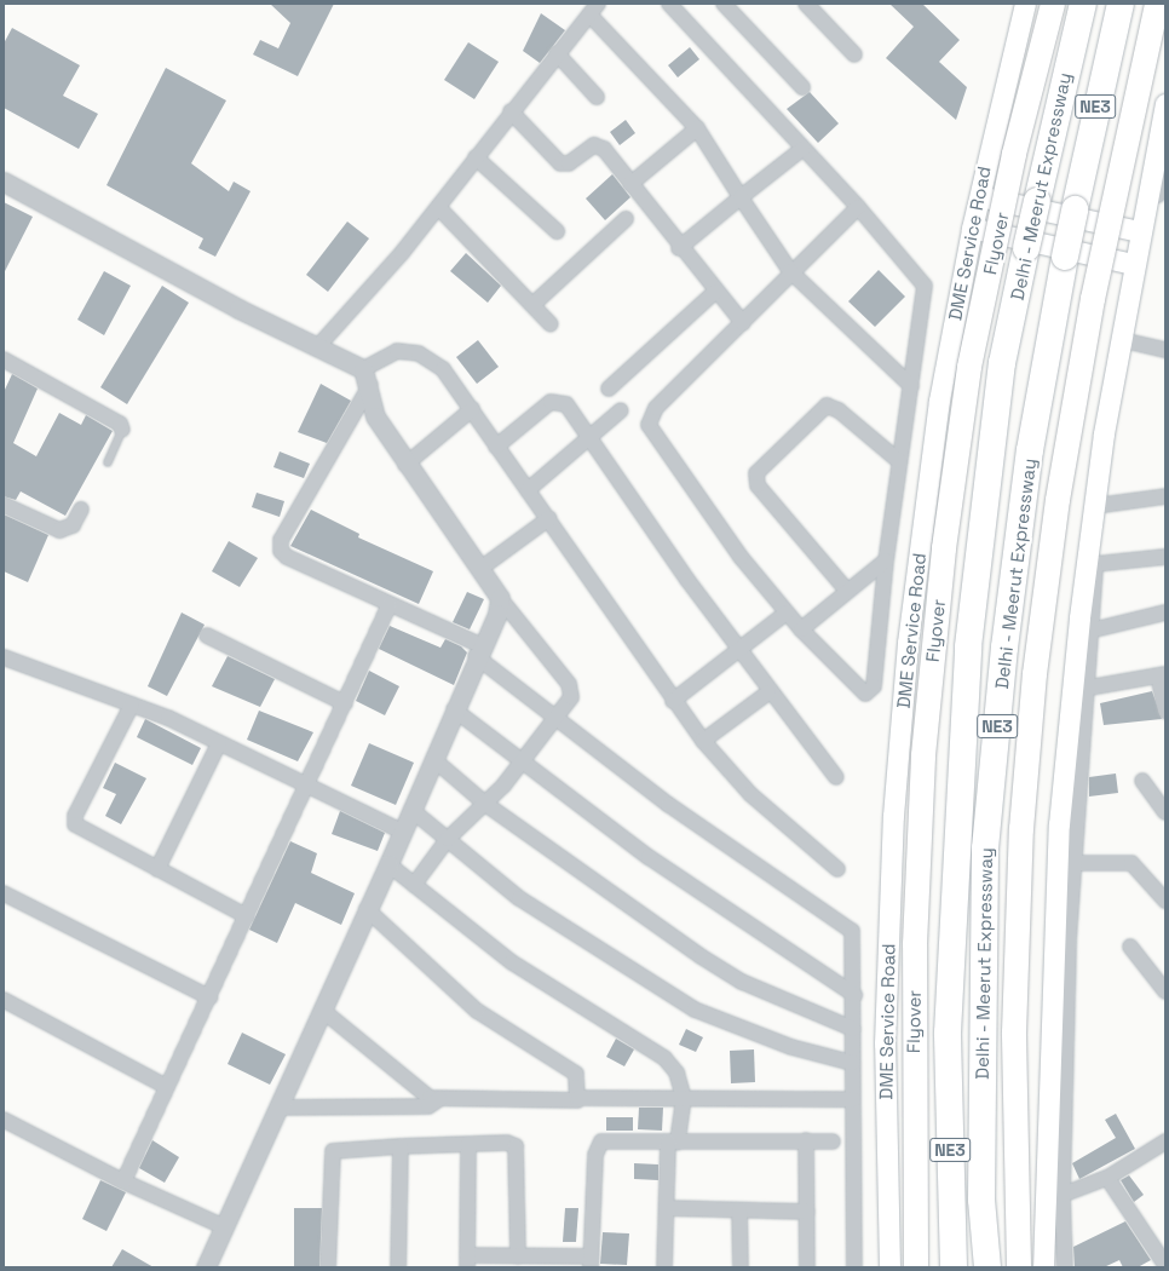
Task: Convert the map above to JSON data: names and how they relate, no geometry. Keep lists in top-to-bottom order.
{
  "streets": {
    "highway": ["NE3", "Delhi - Meerut Expressway", "Flyover"],
    "main road": ["DME Service Road"]
  }
}
